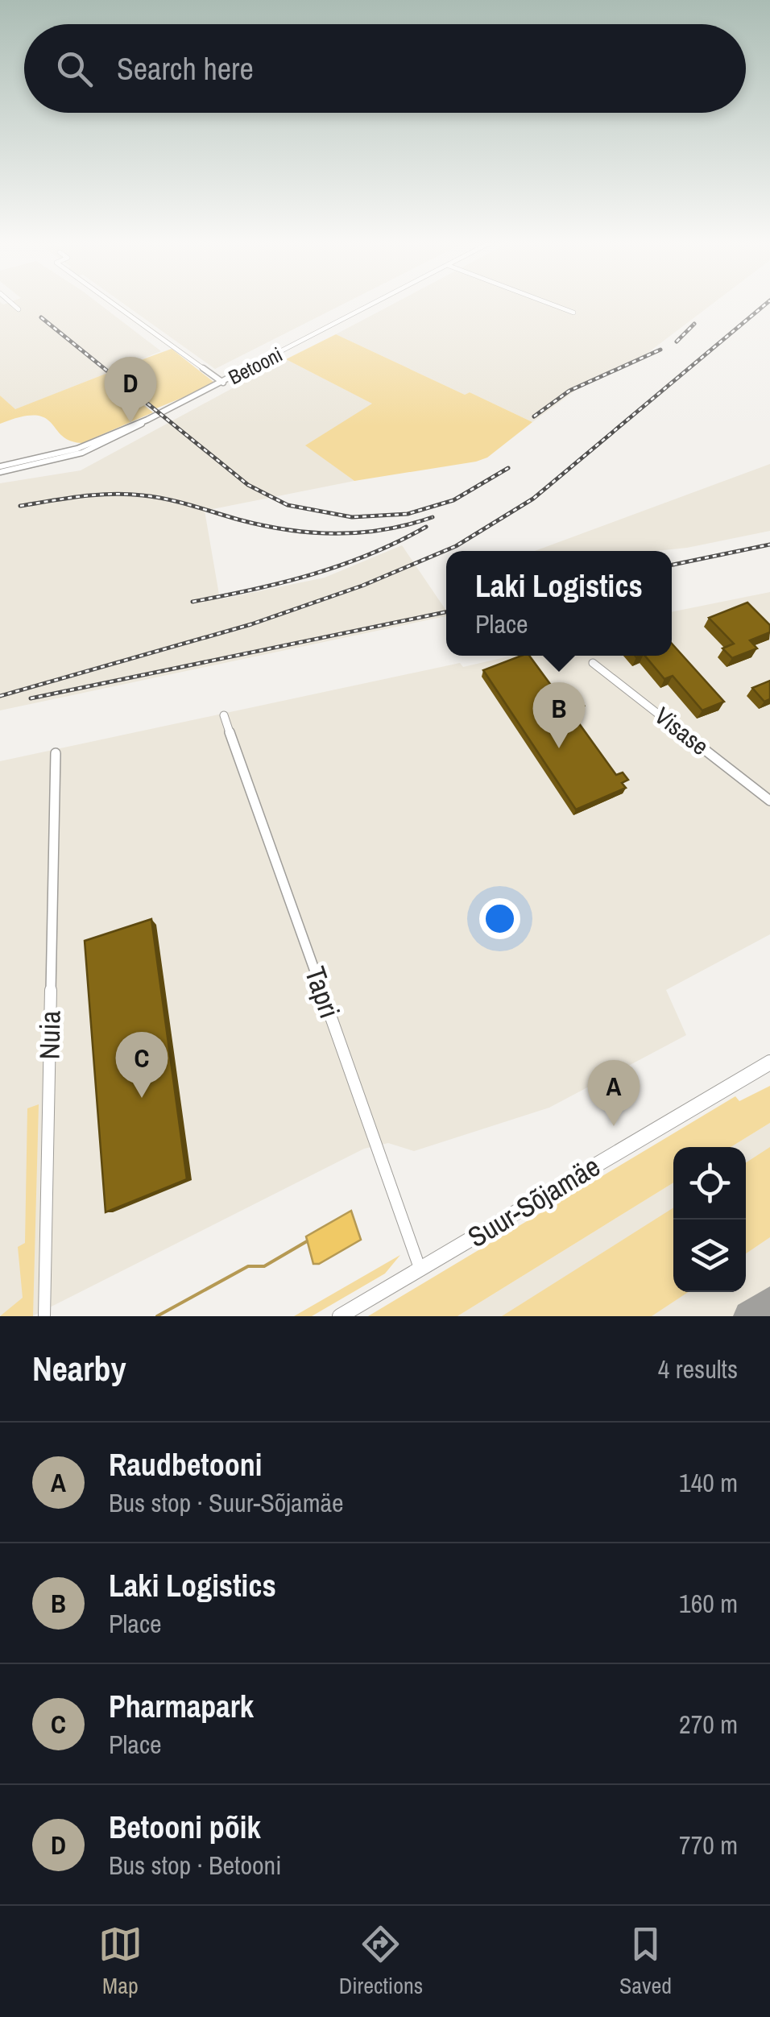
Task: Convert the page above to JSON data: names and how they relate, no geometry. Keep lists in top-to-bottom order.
{
  "streets": {
    "main road": ["Suur-Sõjamäe"],
    "street": [
      "Betooni",
      "Visase",
      "Tapri",
      "Nuia"
    ]
  },
  "crossings": [
    ["Tapri", "Suur-Sõjamäe"]
  ],
  "page": {
    "search": "Search here",
    "pins": [
      "D",
      "B",
      "C",
      "A"
    ],
    "popup": ["Laki Logistics", "Place"],
    "heading": ["Nearby", "4 results"],
    "list": [
      {
        "mark": "A",
        "name": "Raudbetooni",
        "note": "Bus stop · Suur-Sõjamäe",
        "value": "140 m"
      },
      {
        "mark": "B",
        "name": "Laki Logistics",
        "note": "Place",
        "value": "160 m"
      },
      {
        "mark": "C",
        "name": "Pharmapark",
        "note": "Place",
        "value": "270 m"
      },
      {
        "mark": "D",
        "name": "Betooni põik",
        "note": "Bus stop · Betooni",
        "value": "770 m"
      }
    ],
    "nav": ["Map", "Directions", "Saved"]
  }
}
